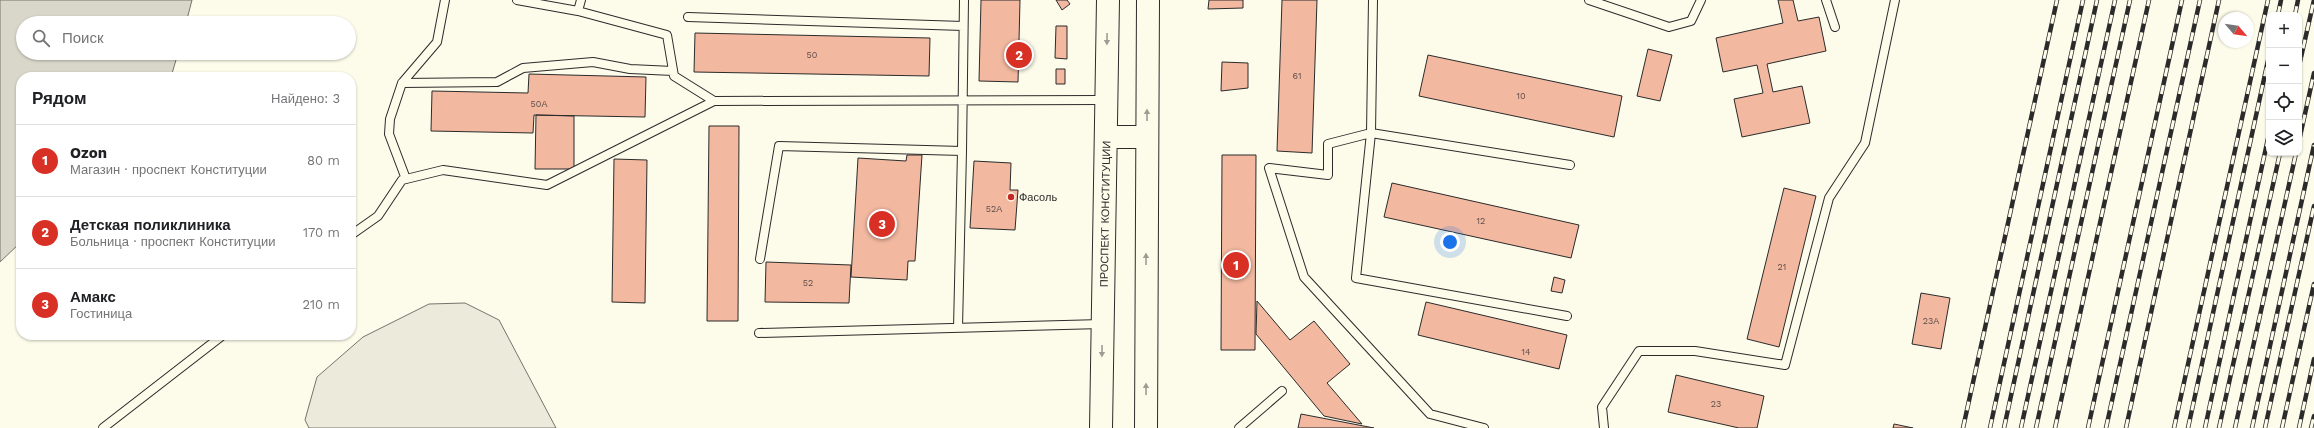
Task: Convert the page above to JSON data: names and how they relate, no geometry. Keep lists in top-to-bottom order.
{
  "streets": {
    "main road": ["ПРОСПЕКТ КОНСТИТУЦИИ"]
  },
  "places": ["Фасоль"],
  "house_numbers": [
    "50",
    "61",
    "10",
    "50А",
    "52А",
    "12",
    "21",
    "52",
    "23А",
    "14",
    "23"
  ],
  "north": "bottom right",
  "page": {
    "map_buttons": ["+", "−"],
    "search": "Поиск",
    "pins": ["2", "3", "1"],
    "heading": ["Рядом", "Найдено: 3"],
    "list": [
      {
        "mark": "1",
        "name": "Ozon",
        "note": "Магазин · проспект Конституции",
        "value": "80 m"
      },
      {
        "mark": "2",
        "name": "Детская поликлиника",
        "note": "Больница · проспект Конституции",
        "value": "170 m"
      },
      {
        "mark": "3",
        "name": "Амакс",
        "note": "Гостиница",
        "value": "210 m"
      }
    ]
  }
}
